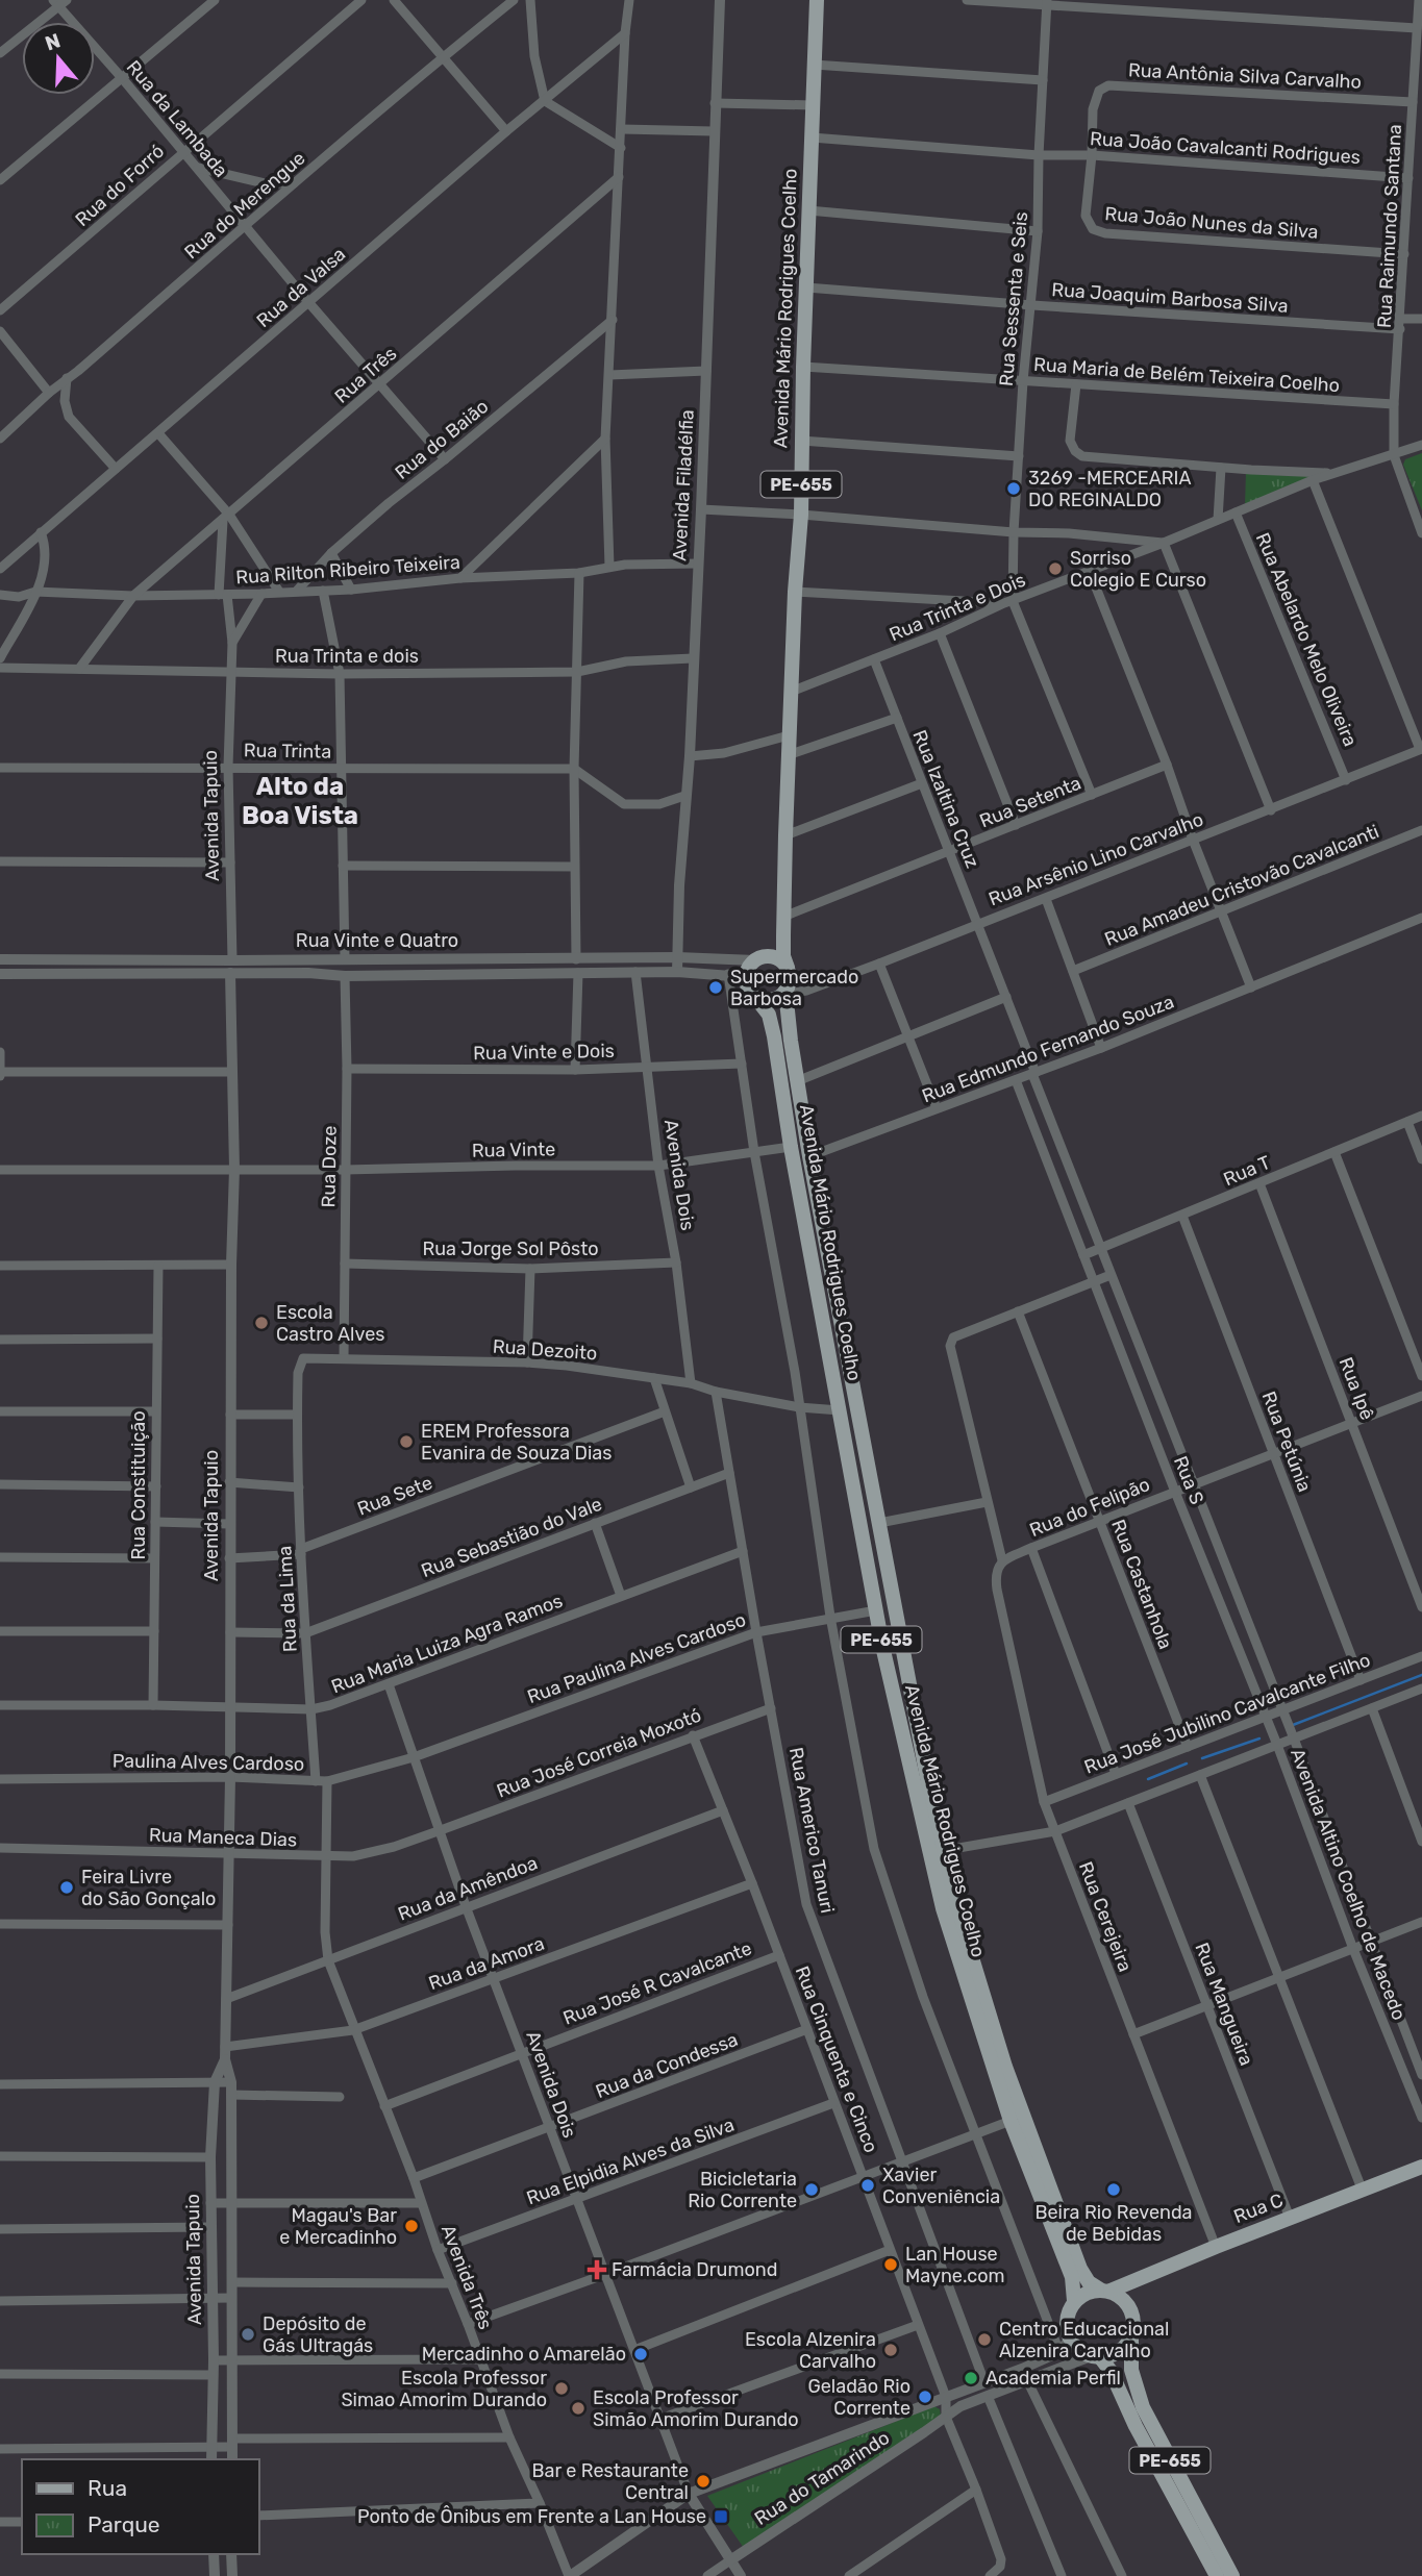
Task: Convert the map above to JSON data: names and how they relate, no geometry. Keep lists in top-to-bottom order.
{
  "streets": {
    "main road": ["Avenida Mário Rodrigues Coelho", "PE-655", "Rua C"],
    "street": [
      "Rua Antônia Silva Carvalho",
      "Rua da Lambada",
      "Rua João Cavalcanti Rodrigues",
      "Rua do Forró",
      "Rua do Merengue",
      "Rua João Nunes da Silva",
      "Rua Raimundo Santana",
      "Rua da Valsa",
      "Rua Joaquim Barbosa Silva",
      "Rua Sessenta e Seis",
      "Rua Três",
      "Rua Maria de Belém Teixeira Coelho",
      "Rua do Baião",
      "Avenida Filadélfia",
      "Rua Rilton Ribeiro Teixeira",
      "Rua Trinta e Dois",
      "Rua Abelardo Melo Oliveira",
      "Rua Trinta e dois",
      "Rua Trinta",
      "Rua Izaltina Cruz",
      "Rua Setenta",
      "Avenida Tapuio",
      "Rua Arsênio Lino Carvalho",
      "Rua Amadeu Cristovão Cavalcanti",
      "Rua Vinte e Quatro",
      "Rua Edmundo Fernando Souza",
      "Rua Vinte e Dois",
      "Rua Vinte",
      "Rua Doze",
      "Rua T",
      "Avenida Dois",
      "Rua Jorge Sol Pôsto",
      "Rua Dezoito",
      "Rua Ipê",
      "Rua Petúnia",
      "Rua S",
      "Rua Constituição",
      "Rua Sete",
      "Rua do Felipão",
      "Rua Sebastião do Vale",
      "Rua Castanhola",
      "Rua da Lima",
      "Rua Maria Luiza Agra Ramos",
      "Rua Paulina Alves Cardoso",
      "Rua José Jubilino Cavalcante Filho",
      "Rua José Correia Moxotó",
      "Paulina Alves Cardoso",
      "Rua Americo Tanuri",
      "Rua Maneca Dias",
      "Avenida Altino Coelho de Macedo",
      "Rua da Amêndoa",
      "Rua Cerejeira",
      "Rua da Amora",
      "Rua José R Cavalcante",
      "Rua Mangueira",
      "Rua Cinquenta e Cinco",
      "Rua da Condessa",
      "Rua Elpidia Alves da Silva",
      "Avenida Três",
      "Rua do Tamarindo"
    ]
  },
  "crossings": [
    ["Rua Antônia Silva Carvalho", "Rua João Cavalcanti Rodrigues"],
    ["Rua Antônia Silva Carvalho", "Rua João Nunes da Silva"],
    ["Rua Antônia Silva Carvalho", "Rua Raimundo Santana"],
    ["Rua da Lambada", "Rua do Forró"],
    ["Rua da Lambada", "Rua do Merengue"],
    ["Rua da Lambada", "Rua da Valsa"],
    ["Rua da Lambada", "Rua Três"],
    ["Rua da Lambada", "Rua do Baião"],
    ["Rua João Cavalcanti Rodrigues", "Rua João Nunes da Silva"],
    ["Rua João Cavalcanti Rodrigues", "Rua Raimundo Santana"],
    ["Rua João Cavalcanti Rodrigues", "Rua Sessenta e Seis"],
    ["Rua João Cavalcanti Rodrigues", "Avenida Mário Rodrigues Coelho"],
    ["Rua João Nunes da Silva", "Rua Raimundo Santana"],
    ["Rua Raimundo Santana", "Rua Joaquim Barbosa Silva"],
    ["Rua Raimundo Santana", "Rua Maria de Belém Teixeira Coelho"],
    ["Rua Raimundo Santana", "Rua Trinta e Dois"],
    ["Rua Joaquim Barbosa Silva", "Rua Sessenta e Seis"],
    ["Rua Joaquim Barbosa Silva", "Avenida Mário Rodrigues Coelho"],
    ["Rua Sessenta e Seis", "Rua Maria de Belém Teixeira Coelho"],
    ["Rua Sessenta e Seis", "Rua Trinta e Dois"],
    ["Avenida Mário Rodrigues Coelho", "Rua Maria de Belém Teixeira Coelho"],
    ["Avenida Mário Rodrigues Coelho", "PE-655"],
    ["Avenida Mário Rodrigues Coelho", "Rua Trinta e Dois"],
    ["Avenida Mário Rodrigues Coelho", "Rua Setenta"],
    ["Avenida Mário Rodrigues Coelho", "Rua Arsênio Lino Carvalho"],
    ["Avenida Mário Rodrigues Coelho", "Rua Vinte e Quatro"],
    ["Avenida Mário Rodrigues Coelho", "Rua Edmundo Fernando Souza"],
    ["Avenida Mário Rodrigues Coelho", "Rua Vinte"],
    ["Avenida Mário Rodrigues Coelho", "Rua Dezoito"],
    ["Avenida Mário Rodrigues Coelho", "Rua Paulina Alves Cardoso"],
    ["Avenida Mário Rodrigues Coelho", "Rua C"],
    ["Avenida Mário Rodrigues Coelho", "Rua do Tamarindo"],
    ["Rua Três", "Rua Rilton Ribeiro Teixeira"],
    ["Rua Três", "Rua Trinta e dois"],
    ["Rua Três", "Avenida Tapuio"],
    ["Rua do Baião", "Rua Rilton Ribeiro Teixeira"],
    ["PE-655", "Rua Arsênio Lino Carvalho"],
    ["PE-655", "Rua Vinte e Quatro"],
    ["PE-655", "Rua C"],
    ["PE-655", "Rua do Tamarindo"],
    ["Avenida Filadélfia", "Rua Rilton Ribeiro Teixeira"],
    ["Avenida Filadélfia", "Rua Trinta e dois"],
    ["Avenida Filadélfia", "Rua Vinte e Quatro"],
    ["Rua Rilton Ribeiro Teixeira", "Avenida Tapuio"],
    ["Rua Trinta e Dois", "Rua Abelardo Melo Oliveira"],
    ["Rua Trinta e Dois", "Rua Izaltina Cruz"],
    ["Rua Abelardo Melo Oliveira", "Rua Arsênio Lino Carvalho"],
    ["Rua Trinta e dois", "Avenida Tapuio"],
    ["Rua Trinta", "Avenida Tapuio"],
    ["Rua Izaltina Cruz", "Rua Setenta"],
    ["Rua Izaltina Cruz", "Rua Arsênio Lino Carvalho"],
    ["Rua Izaltina Cruz", "Rua Edmundo Fernando Souza"],
    ["Rua Izaltina Cruz", "Rua T"],
    ["Rua Izaltina Cruz", "Rua S"],
    ["Avenida Tapuio", "Rua Vinte e Quatro"],
    ["Avenida Tapuio", "Rua Vinte"],
    ["Avenida Tapuio", "Rua Sete"],
    ["Avenida Tapuio", "Rua Maria Luiza Agra Ramos"],
    ["Avenida Tapuio", "Paulina Alves Cardoso"],
    ["Avenida Tapuio", "Rua Maneca Dias"],
    ["Avenida Tapuio", "Rua da Amêndoa"],
    ["Avenida Tapuio", "Rua da Amora"],
    ["Rua Arsênio Lino Carvalho", "Rua Vinte e Quatro"],
    ["Rua Vinte e Quatro", "Rua Doze"],
    ["Rua Vinte e Quatro", "Avenida Dois"],
    ["Rua Edmundo Fernando Souza", "Rua S"],
    ["Rua Vinte e Dois", "Rua Doze"],
    ["Rua Vinte e Dois", "Avenida Dois"],
    ["Rua Vinte", "Rua Doze"],
    ["Rua Vinte", "Avenida Dois"],
    ["Rua Doze", "Rua Jorge Sol Pôsto"],
    ["Rua Doze", "Rua Dezoito"],
    ["Rua T", "Rua Ipê"],
    ["Rua T", "Rua Petúnia"],
    ["Rua T", "Rua S"],
    ["Avenida Dois", "Rua Jorge Sol Pôsto"],
    ["Avenida Dois", "Rua Dezoito"],
    ["Avenida Dois", "Rua Maria Luiza Agra Ramos"],
    ["Avenida Dois", "Rua Paulina Alves Cardoso"],
    ["Avenida Dois", "Rua José Correia Moxotó"],
    ["Avenida Dois", "Paulina Alves Cardoso"],
    ["Avenida Dois", "Rua Maneca Dias"],
    ["Avenida Dois", "Rua da Amêndoa"],
    ["Avenida Dois", "Rua da Amora"],
    ["Avenida Dois", "Rua José R Cavalcante"],
    ["Avenida Dois", "Rua da Condessa"],
    ["Avenida Dois", "Rua Elpidia Alves da Silva"],
    ["Avenida Dois", "Rua do Tamarindo"],
    ["Rua Dezoito", "Rua da Lima"],
    ["Rua Dezoito", "Rua Americo Tanuri"],
    ["Rua Ipê", "Rua do Felipão"],
    ["Rua Petúnia", "Rua do Felipão"],
    ["Rua Petúnia", "Rua José Jubilino Cavalcante Filho"],
    ["Rua S", "Rua do Felipão"],
    ["Rua S", "Rua José Jubilino Cavalcante Filho"],
    ["Rua S", "Avenida Altino Coelho de Macedo"],
    ["Rua Constituição", "Rua Maria Luiza Agra Ramos"],
    ["Rua Sete", "Rua da Lima"],
    ["Rua do Felipão", "Rua Castanhola"],
    ["Rua do Felipão", "Rua Cerejeira"],
    ["Rua Sebastião do Vale", "Rua da Lima"],
    ["Rua Sebastião do Vale", "Rua Americo Tanuri"],
    ["Rua Castanhola", "Rua José Jubilino Cavalcante Filho"],
    ["Rua da Lima", "Rua Maria Luiza Agra Ramos"],
    ["Rua da Lima", "Paulina Alves Cardoso"],
    ["Rua Maria Luiza Agra Ramos", "Rua Americo Tanuri"],
    ["Rua Paulina Alves Cardoso", "Paulina Alves Cardoso"],
    ["Rua Paulina Alves Cardoso", "Rua Americo Tanuri"],
    ["Rua José Jubilino Cavalcante Filho", "Rua Cerejeira"],
    ["Rua José Correia Moxotó", "Rua Americo Tanuri"],
    ["Rua José Correia Moxotó", "Rua Maneca Dias"],
    ["Rua José Correia Moxotó", "Rua Cinquenta e Cinco"],
    ["Rua Americo Tanuri", "Rua do Tamarindo"],
    ["Rua da Amêndoa", "Rua Cinquenta e Cinco"],
    ["Rua Cerejeira", "Rua C"],
    ["Rua da Amora", "Rua Cinquenta e Cinco"],
    ["Rua da Amora", "Avenida Três"],
    ["Rua José R Cavalcante", "Rua Cinquenta e Cinco"],
    ["Rua José R Cavalcante", "Avenida Três"],
    ["Rua Mangueira", "Rua C"],
    ["Rua Cinquenta e Cinco", "Rua da Condessa"],
    ["Rua Cinquenta e Cinco", "Rua Elpidia Alves da Silva"],
    ["Rua Cinquenta e Cinco", "Rua do Tamarindo"],
    ["Rua da Condessa", "Avenida Três"],
    ["Rua Elpidia Alves da Silva", "Avenida Três"],
    ["Rua C", "Rua do Tamarindo"],
    ["Avenida Três", "Rua do Tamarindo"]
  ],
  "districts": ["Alto da Boa Vista"],
  "places": {
    "other": [
      "3269 -MERCEARIA DO REGINALDO",
      "Sorriso Colegio E Curso",
      "Supermercado Barbosa",
      "Escola Castro Alves",
      "EREM Professora Evanira de Souza Dias",
      "Feira Livre do São Gonçalo",
      "Xavier Conveniência",
      "Bicicletaria Rio Corrente",
      "Beira Rio Revenda de Bebidas",
      "Magau's Bar e Mercadinho",
      "Lan House Mayne.com",
      "Depósito de Gás Ultragás",
      "Centro Educacional Alzenira Carvalho",
      "Escola Alzenira Carvalho",
      "Mercadinho o Amarelão",
      "Academia Perfil",
      "Escola Professor Simao Amorim Durando",
      "Geladão Rio Corrente",
      "Escola Professor Simão Amorim Durando",
      "Bar e Restaurante Central"
    ],
    "health": ["Farmácia Drumond"],
    "transit": ["Ponto de Ônibus em Frente a Lan House"]
  },
  "legend": ["Rua", "Parque"],
  "north": "top"
}
